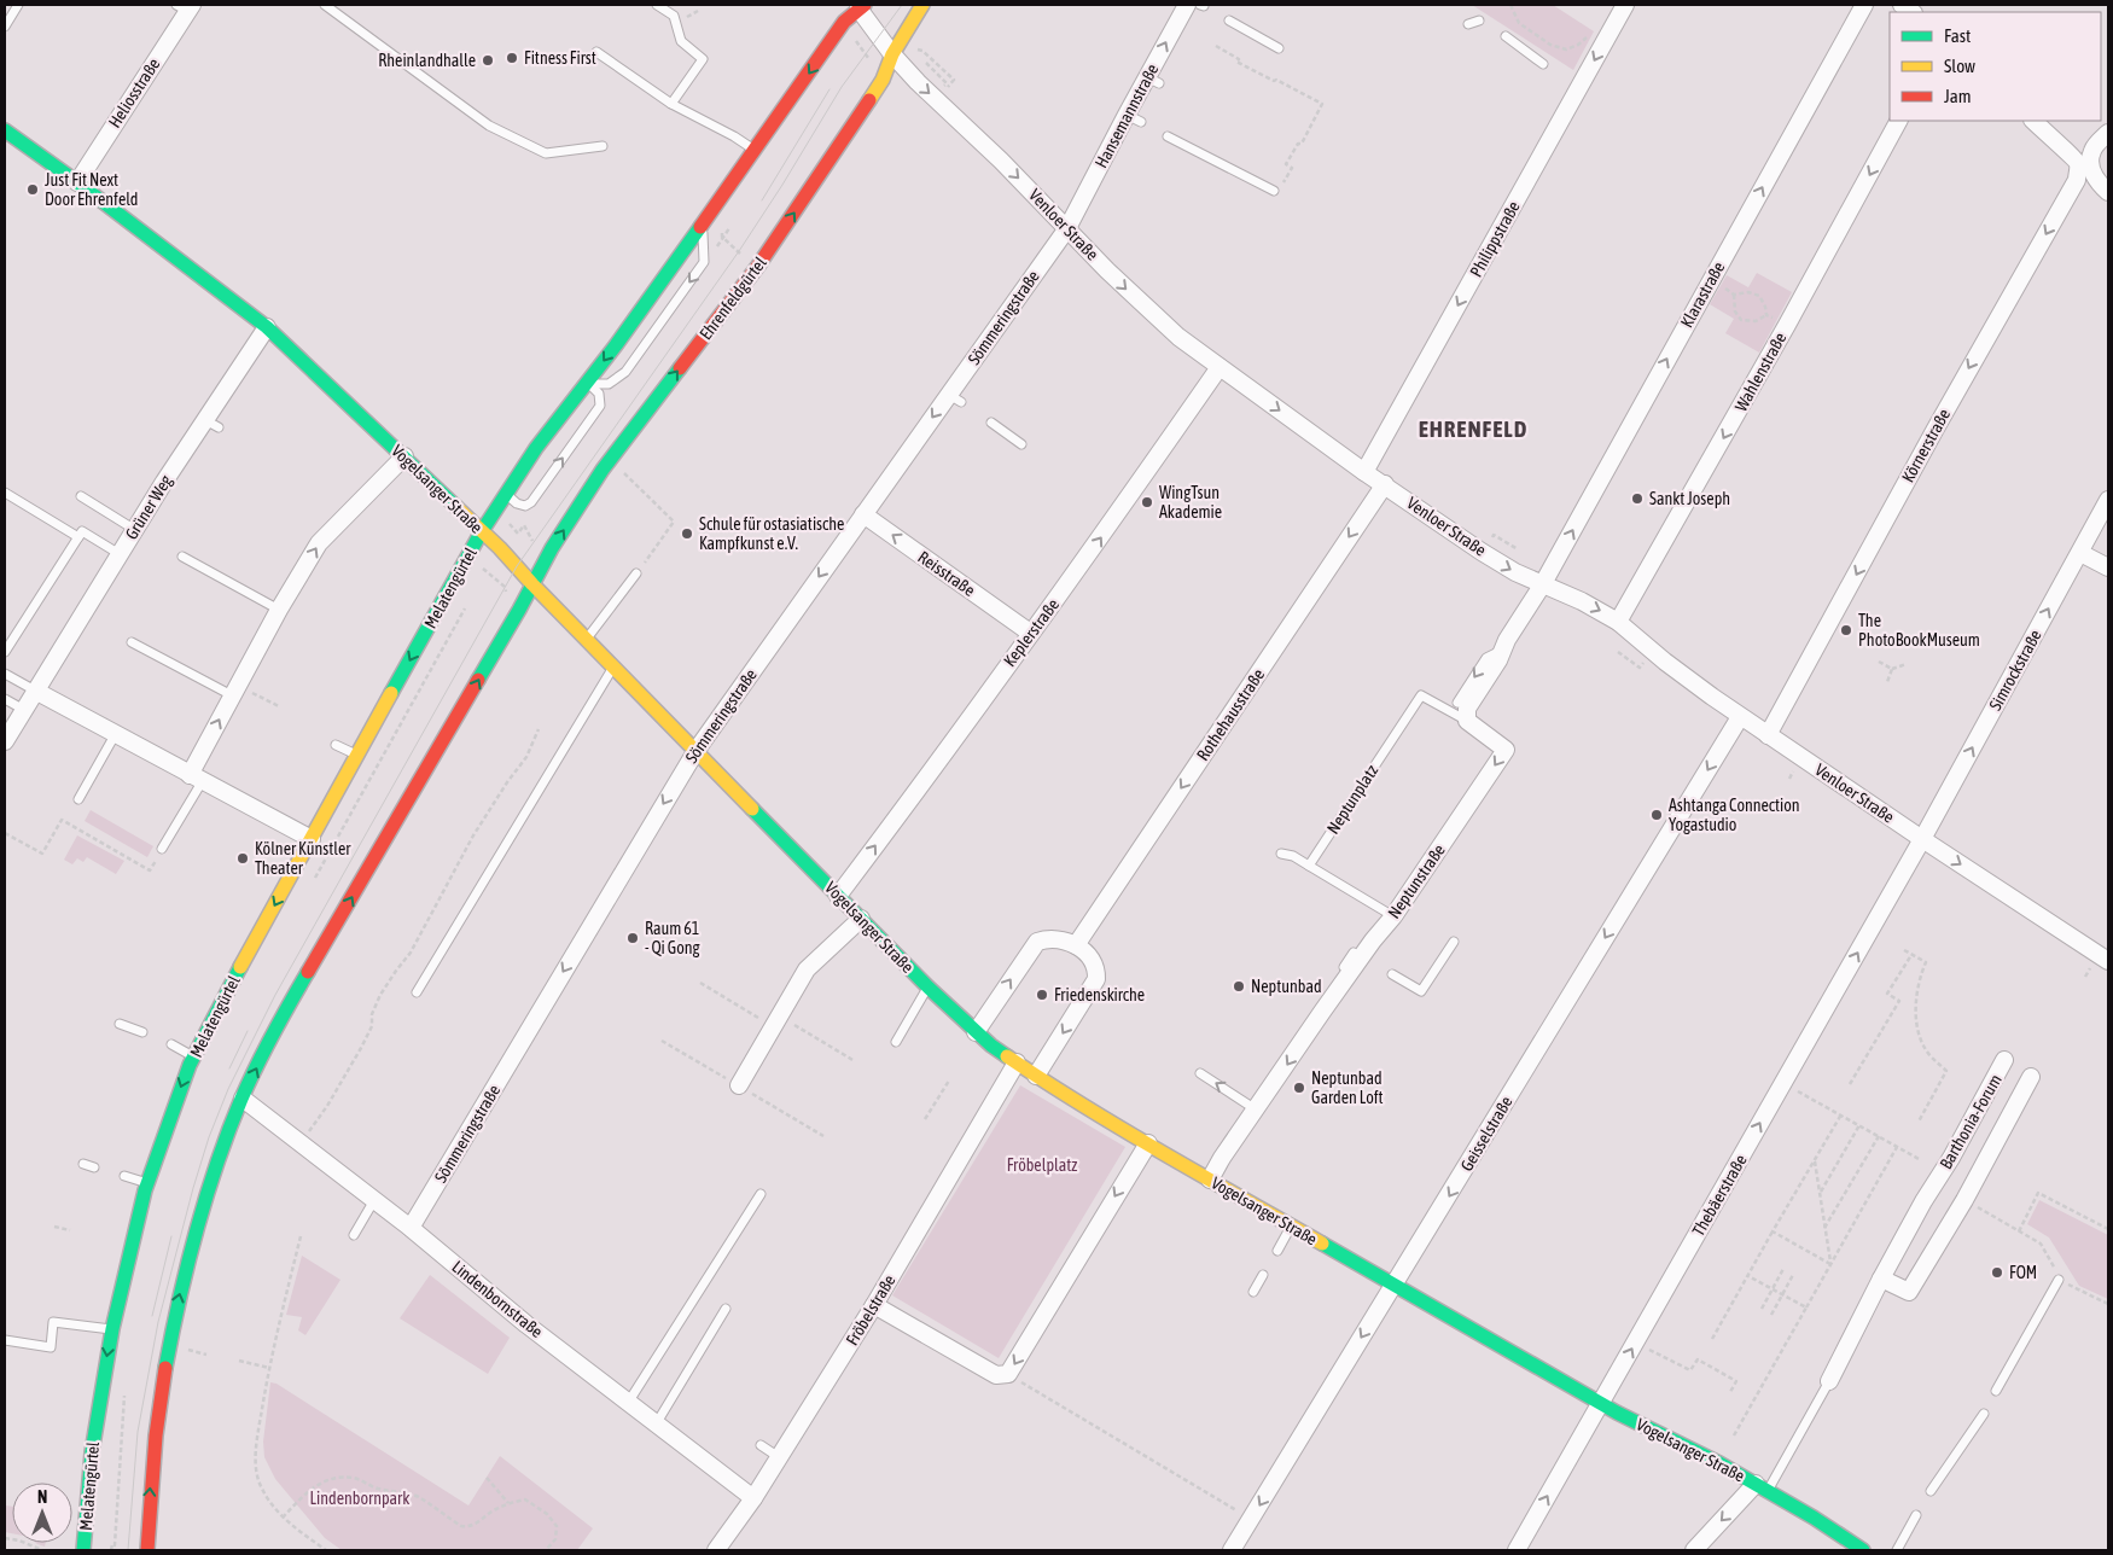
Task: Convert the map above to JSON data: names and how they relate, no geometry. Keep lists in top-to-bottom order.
{
  "streets": {
    "main road": ["Ehrenfeldgürtel", "Vogelsanger Straße", "Melatengürtel"],
    "street": [
      "Heliosstraße",
      "Hansemannstraße",
      "Venloer Straße",
      "Philippstraße",
      "Klarastraße",
      "Sömmeringstraße",
      "Wahlenstraße",
      "Körnerstraße",
      "Grüner Weg",
      "Reisstraße",
      "Keplerstraße",
      "Simrockstraße",
      "Rothehausstraße",
      "Neptunstraße",
      "Barthonia-Forum",
      "Geisselstraße",
      "Thebäerstraße",
      "Lindenbornstraße",
      "Fröbelstraße"
    ],
    "lane": ["Neptunplatz"]
  },
  "crossings": [
    ["Heliosstraße", "Vogelsanger Straße"],
    ["Hansemannstraße", "Venloer Straße"],
    ["Hansemannstraße", "Sömmeringstraße"],
    ["Venloer Straße", "Philippstraße"],
    ["Venloer Straße", "Klarastraße"],
    ["Venloer Straße", "Ehrenfeldgürtel"],
    ["Venloer Straße", "Sömmeringstraße"],
    ["Venloer Straße", "Wahlenstraße"],
    ["Venloer Straße", "Körnerstraße"],
    ["Venloer Straße", "Keplerstraße"],
    ["Venloer Straße", "Simrockstraße"],
    ["Venloer Straße", "Rothehausstraße"],
    ["Venloer Straße", "Geisselstraße"],
    ["Venloer Straße", "Thebäerstraße"],
    ["Ehrenfeldgürtel", "Vogelsanger Straße"],
    ["Sömmeringstraße", "Vogelsanger Straße"],
    ["Sömmeringstraße", "Reisstraße"],
    ["Sömmeringstraße", "Lindenbornstraße"],
    ["Vogelsanger Straße", "Grüner Weg"],
    ["Vogelsanger Straße", "Melatengürtel"],
    ["Vogelsanger Straße", "Keplerstraße"],
    ["Vogelsanger Straße", "Neptunstraße"],
    ["Vogelsanger Straße", "Geisselstraße"],
    ["Vogelsanger Straße", "Thebäerstraße"],
    ["Vogelsanger Straße", "Fröbelstraße"],
    ["Reisstraße", "Keplerstraße"],
    ["Simrockstraße", "Thebäerstraße"],
    ["Neptunplatz", "Neptunstraße"],
    ["Lindenbornstraße", "Fröbelstraße"]
  ],
  "one_way": [
    "Hansemannstraße",
    "Venloer Straße",
    "Philippstraße",
    "Klarastraße",
    "Sömmeringstraße",
    "Wahlenstraße",
    "Körnerstraße",
    "Reisstraße",
    "Keplerstraße",
    "Simrockstraße",
    "Rothehausstraße",
    "Neptunstraße",
    "Geisselstraße",
    "Thebäerstraße"
  ],
  "districts": ["EHRENFELD"],
  "parks": ["Fröbelplatz", "Lindenbornpark"],
  "places": [
    "Fitness First",
    "Rheinlandhalle",
    "Just Fit Next Door Ehrenfeld",
    "Sankt Joseph",
    "WingTsun Akademie",
    "Schule für ostasiatische Kampfkunst e.V.",
    "The PhotoBookMuseum",
    "Ashtanga Connection Yogastudio",
    "Kölner Künstler Theater",
    "Raum 61 - Qi Gong",
    "Neptunbad",
    "Friedenskirche",
    "Neptunbad Garden Loft",
    "FOM"
  ],
  "legend": ["Fast", "Slow", "Jam"],
  "north": "top"
}
